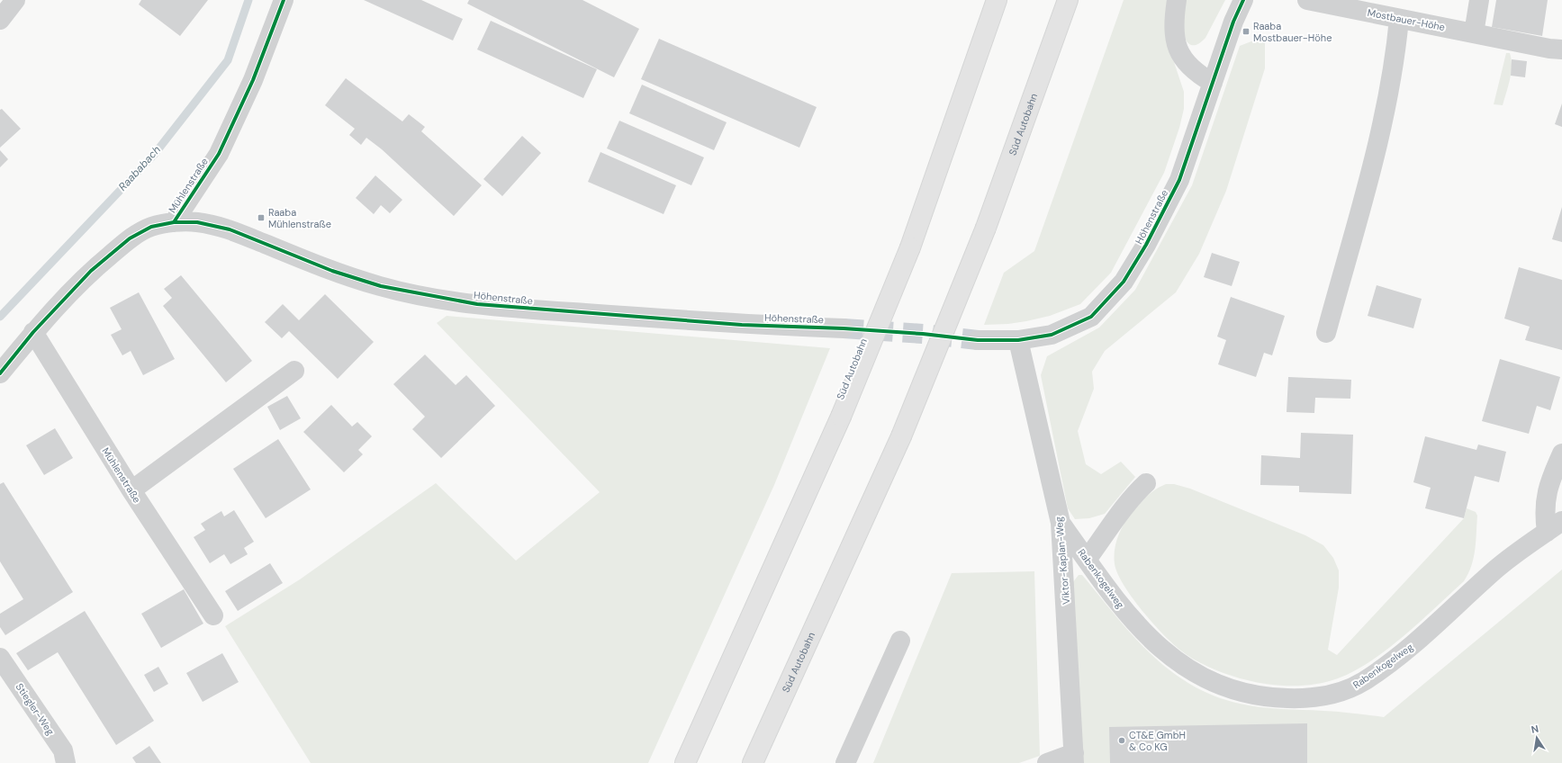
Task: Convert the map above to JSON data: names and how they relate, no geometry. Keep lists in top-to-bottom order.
{
  "streets": {
    "highway": ["Süd Autobahn"],
    "street": [
      "Mostbauer-Höhe",
      "Mühlenstraße",
      "Höhenstraße",
      "Viktor-Kaplan-Weg",
      "Rabenkogelweg",
      "Stiegler-Weg"
    ]
  },
  "crossings": [
    ["Mühlenstraße", "Höhenstraße"],
    ["Höhenstraße", "Viktor-Kaplan-Weg"],
    ["Viktor-Kaplan-Weg", "Rabenkogelweg"]
  ],
  "water": ["Raababach"],
  "places": {
    "transit": ["Raaba Mostbauer-Höhe", "Raaba Mühlenstraße"],
    "other": ["CT&E GmbH & Co KG"]
  },
  "north": "top"
}
